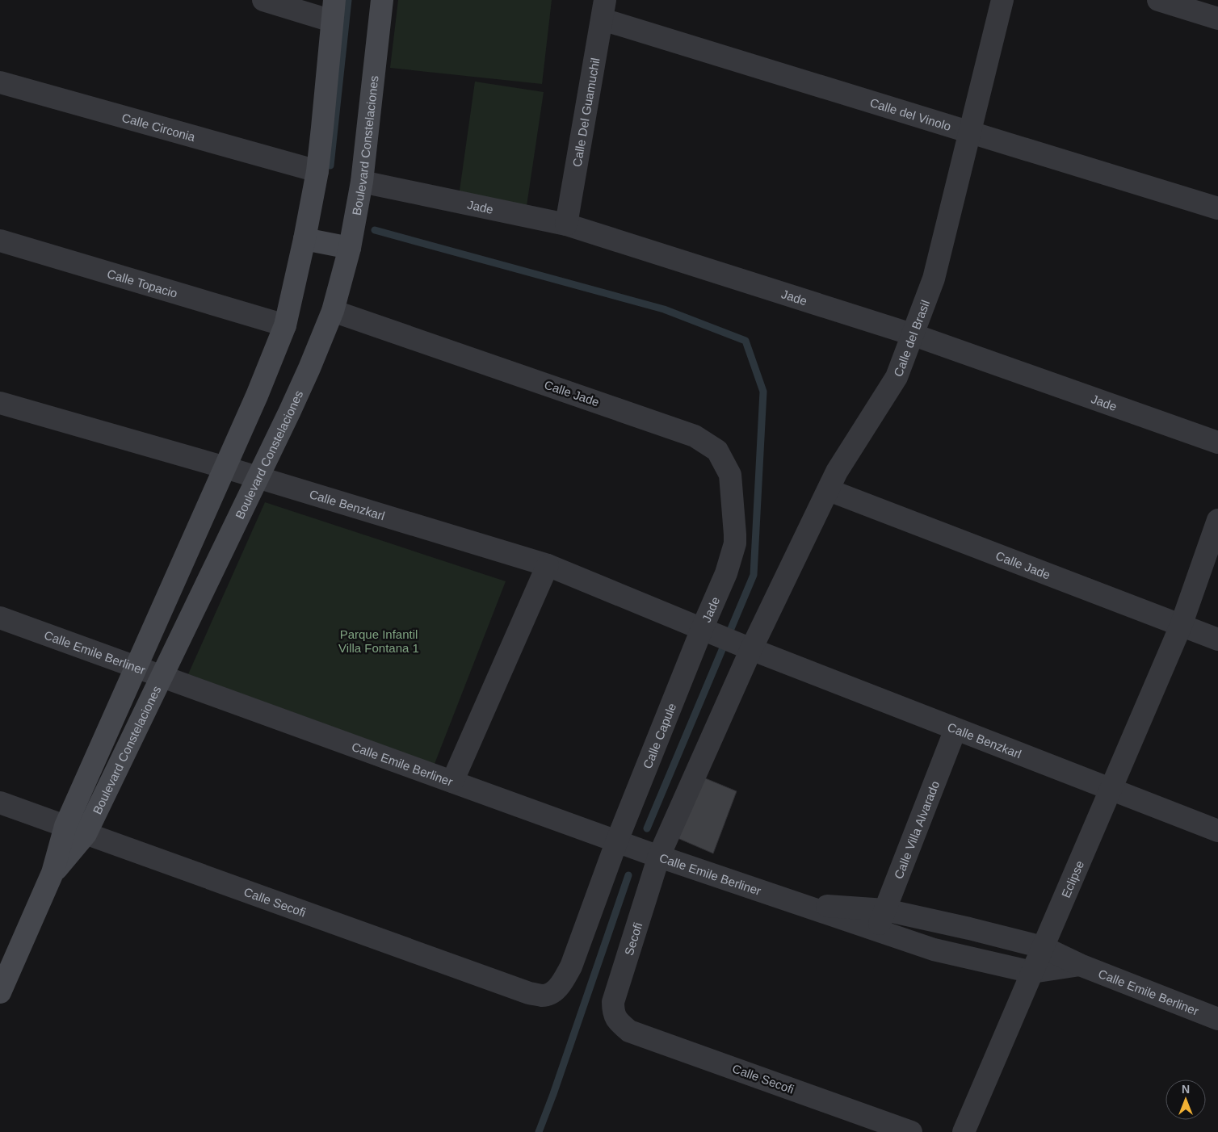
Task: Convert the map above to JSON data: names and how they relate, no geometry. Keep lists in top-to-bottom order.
{
  "streets": {
    "street": [
      "Calle Del Guamuchil",
      "Calle del Vinolo",
      "Calle Circonia",
      "Boulevard Constelaciones",
      "Jade",
      "Calle Topacio",
      "Calle del Brasil",
      "Calle Jade",
      "Calle Benzkarl",
      "Calle Emile Berliner",
      "Calle Capule",
      "Calle Villa Alvarado",
      "Eclipse",
      "Calle Secofi",
      "Secofi"
    ]
  },
  "crossings": [
    ["Calle Del Guamuchil", "Calle del Vinolo"],
    ["Calle Del Guamuchil", "Jade"],
    ["Calle del Vinolo", "Calle del Brasil"],
    ["Calle Circonia", "Boulevard Constelaciones"],
    ["Boulevard Constelaciones", "Jade"],
    ["Boulevard Constelaciones", "Calle Topacio"],
    ["Boulevard Constelaciones", "Calle Jade"],
    ["Boulevard Constelaciones", "Calle Benzkarl"],
    ["Boulevard Constelaciones", "Calle Emile Berliner"],
    ["Boulevard Constelaciones", "Calle Secofi"],
    ["Jade", "Calle del Brasil"],
    ["Jade", "Calle Jade"],
    ["Jade", "Calle Benzkarl"],
    ["Jade", "Calle Capule"],
    ["Calle del Brasil", "Calle Jade"],
    ["Calle del Brasil", "Calle Benzkarl"],
    ["Calle Jade", "Eclipse"],
    ["Calle Benzkarl", "Calle Capule"],
    ["Calle Benzkarl", "Calle Villa Alvarado"],
    ["Calle Benzkarl", "Eclipse"],
    ["Calle Emile Berliner", "Calle Capule"],
    ["Calle Emile Berliner", "Calle Villa Alvarado"],
    ["Calle Emile Berliner", "Eclipse"],
    ["Calle Emile Berliner", "Calle Secofi"],
    ["Calle Emile Berliner", "Secofi"],
    ["Calle Capule", "Calle Secofi"],
    ["Calle Secofi", "Secofi"]
  ],
  "parks": ["Parque Infantil Villa Fontana 1"],
  "north": "top"
}
